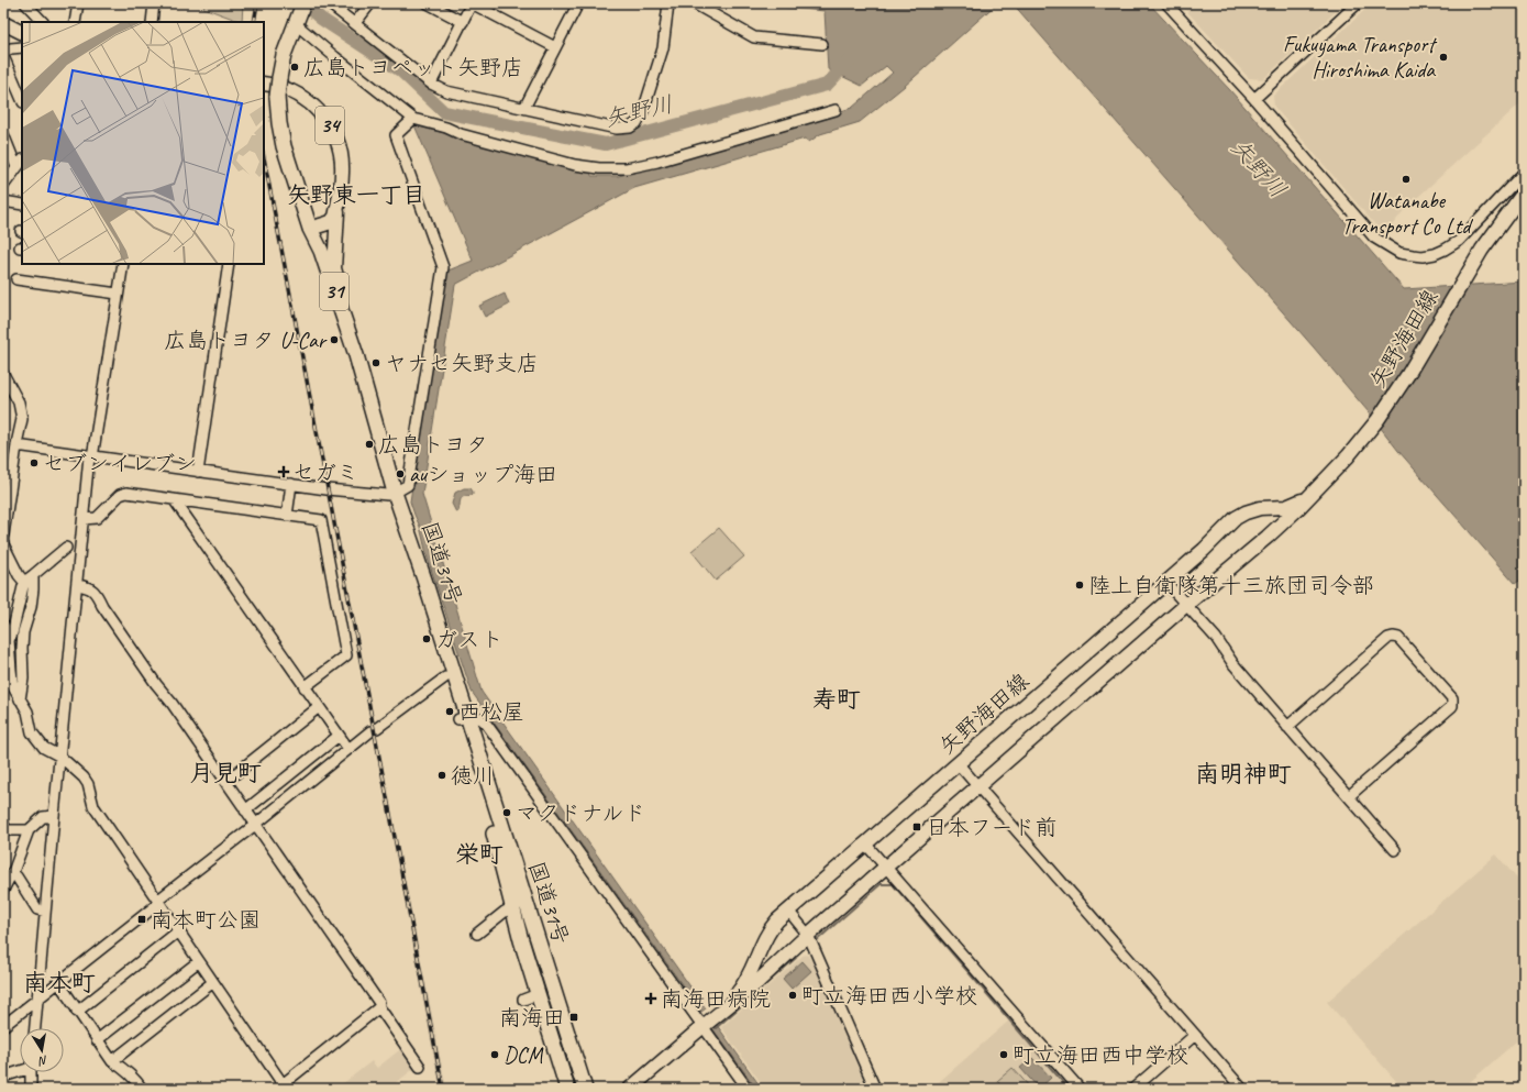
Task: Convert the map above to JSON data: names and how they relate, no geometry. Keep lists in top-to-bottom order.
{
  "streets": {
    "highway": ["31", "国道31号"],
    "main road": ["34", "矢野海田線"]
  },
  "crossings": [
    ["34", "国道31号"]
  ],
  "districts": [
    "矢野東一丁目",
    "寿町",
    "月見町",
    "南明神町",
    "栄町",
    "南本町"
  ],
  "water": ["矢野川"],
  "places": {
    "other": [
      "Fukuyama Transport Hiroshima Kaida",
      "広島トヨペット矢野店",
      "Watanabe Transport Co Ltd",
      "広島トヨタ U-Car",
      "ヤナセ矢野支店",
      "広島トヨタ",
      "セブンイレブン",
      "auショップ海田",
      "陸上自衛隊第十三旅団司令部",
      "ガスト",
      "西松屋",
      "徳川",
      "マクドナルド",
      "町立海田西小学校",
      "DCM",
      "町立海田西中学校"
    ],
    "health": ["セガミ", "南海田病院"],
    "transit": ["日本フード前", "南本町公園", "南海田"]
  },
  "north": "bottom"
}
